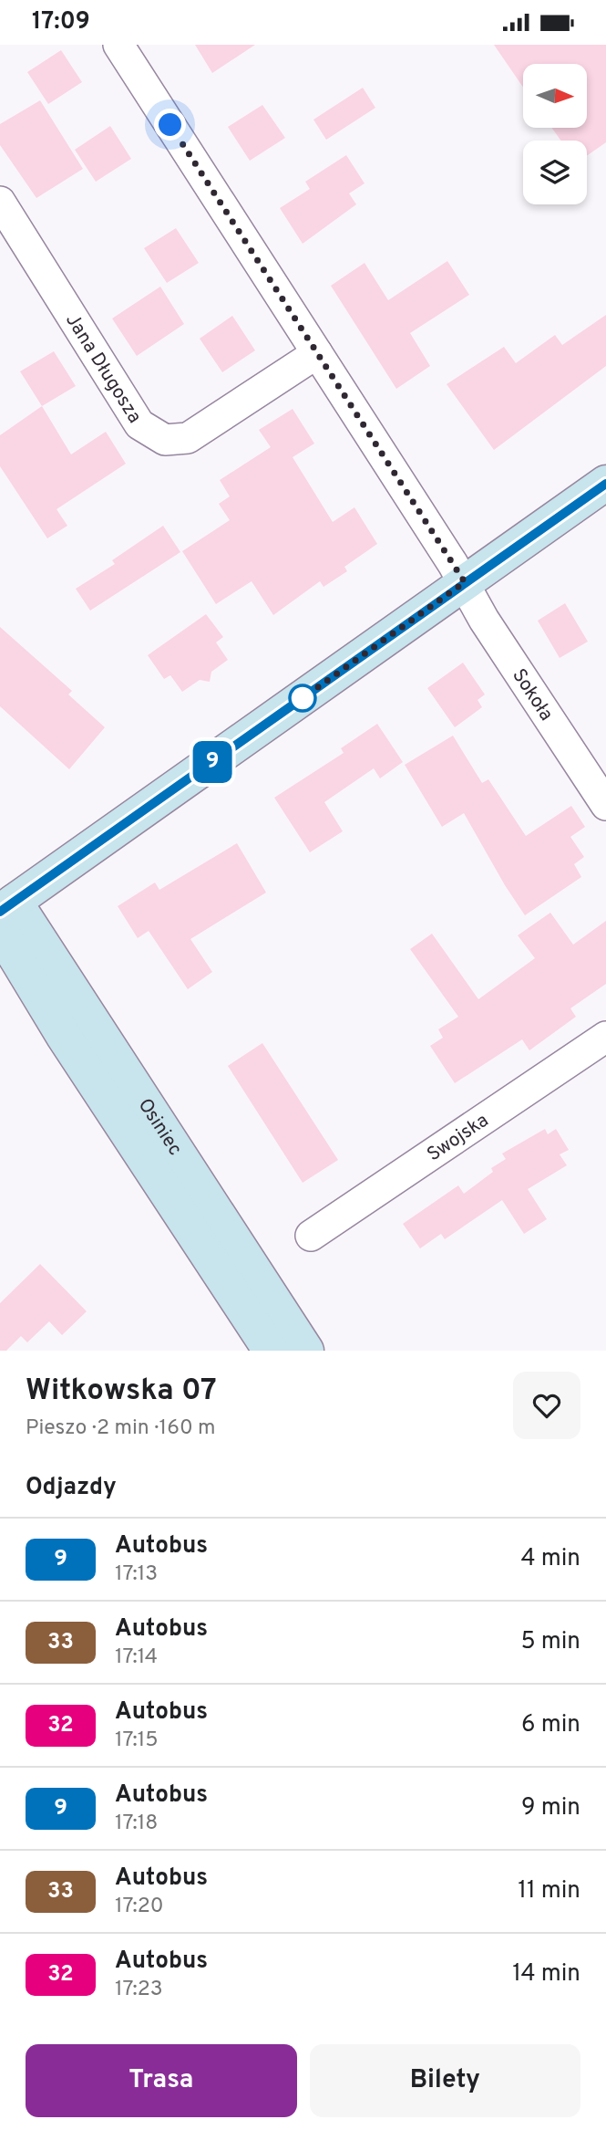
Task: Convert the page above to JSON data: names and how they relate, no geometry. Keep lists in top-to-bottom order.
{
  "streets": {
    "street": [
      "Jana Długosza",
      "Sokoła",
      "Osiniec",
      "Swojska"
    ]
  },
  "crossings": [
    ["Jana Długosza", "Sokoła"]
  ],
  "lines": ["bus line 9"],
  "north": "right",
  "page": {
    "status": "17:09",
    "on_map": "9",
    "heading": [
      ["Witkowska 07", "Pieszo · 2 min · 160 m"],
      "Odjazdy"
    ],
    "list": [
      {
        "mark": "9",
        "name": "Autobus",
        "note": "17:13",
        "value": "4 min"
      },
      {
        "mark": "33",
        "name": "Autobus",
        "note": "17:14",
        "value": "5 min"
      },
      {
        "mark": "32",
        "name": "Autobus",
        "note": "17:15",
        "value": "6 min"
      },
      {
        "mark": "9",
        "name": "Autobus",
        "note": "17:18",
        "value": "9 min"
      },
      {
        "mark": "33",
        "name": "Autobus",
        "note": "17:20",
        "value": "11 min"
      },
      {
        "mark": "32",
        "name": "Autobus",
        "note": "17:23",
        "value": "14 min"
      }
    ],
    "buttons": ["Trasa", "Bilety"]
  }
}
